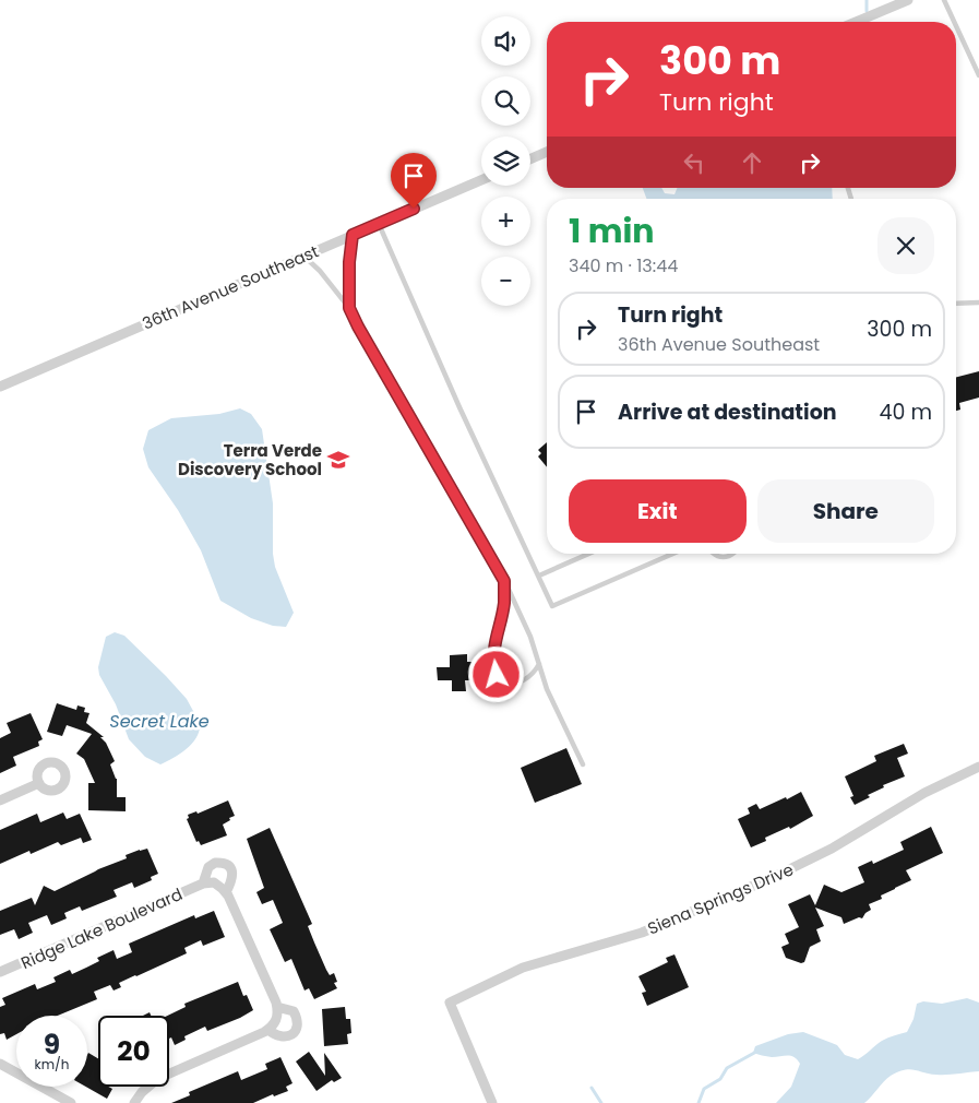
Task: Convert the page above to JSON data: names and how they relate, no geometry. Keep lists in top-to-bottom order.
{
  "streets": {
    "street": ["36th Avenue Southeast", "Siena Springs Drive", "Ridge Lake Boulevard"]
  },
  "water": ["Secret Lake"],
  "places": {
    "school or university": ["Terra Verde Discovery School"]
  },
  "page": {
    "map_buttons": ["+", "−"],
    "turn": ["300 m", "Turn right"],
    "heading": ["1 min", "340 m · 13:44"],
    "list": [
      {
        "name": "Turn right",
        "note": "36th Avenue Southeast",
        "value": "300 m"
      },
      {
        "name": "Arrive at destination",
        "value": "40 m"
      }
    ],
    "buttons": ["Exit", "Share"],
    "speed": "9 km/h",
    "limit": "20"
  }
}
